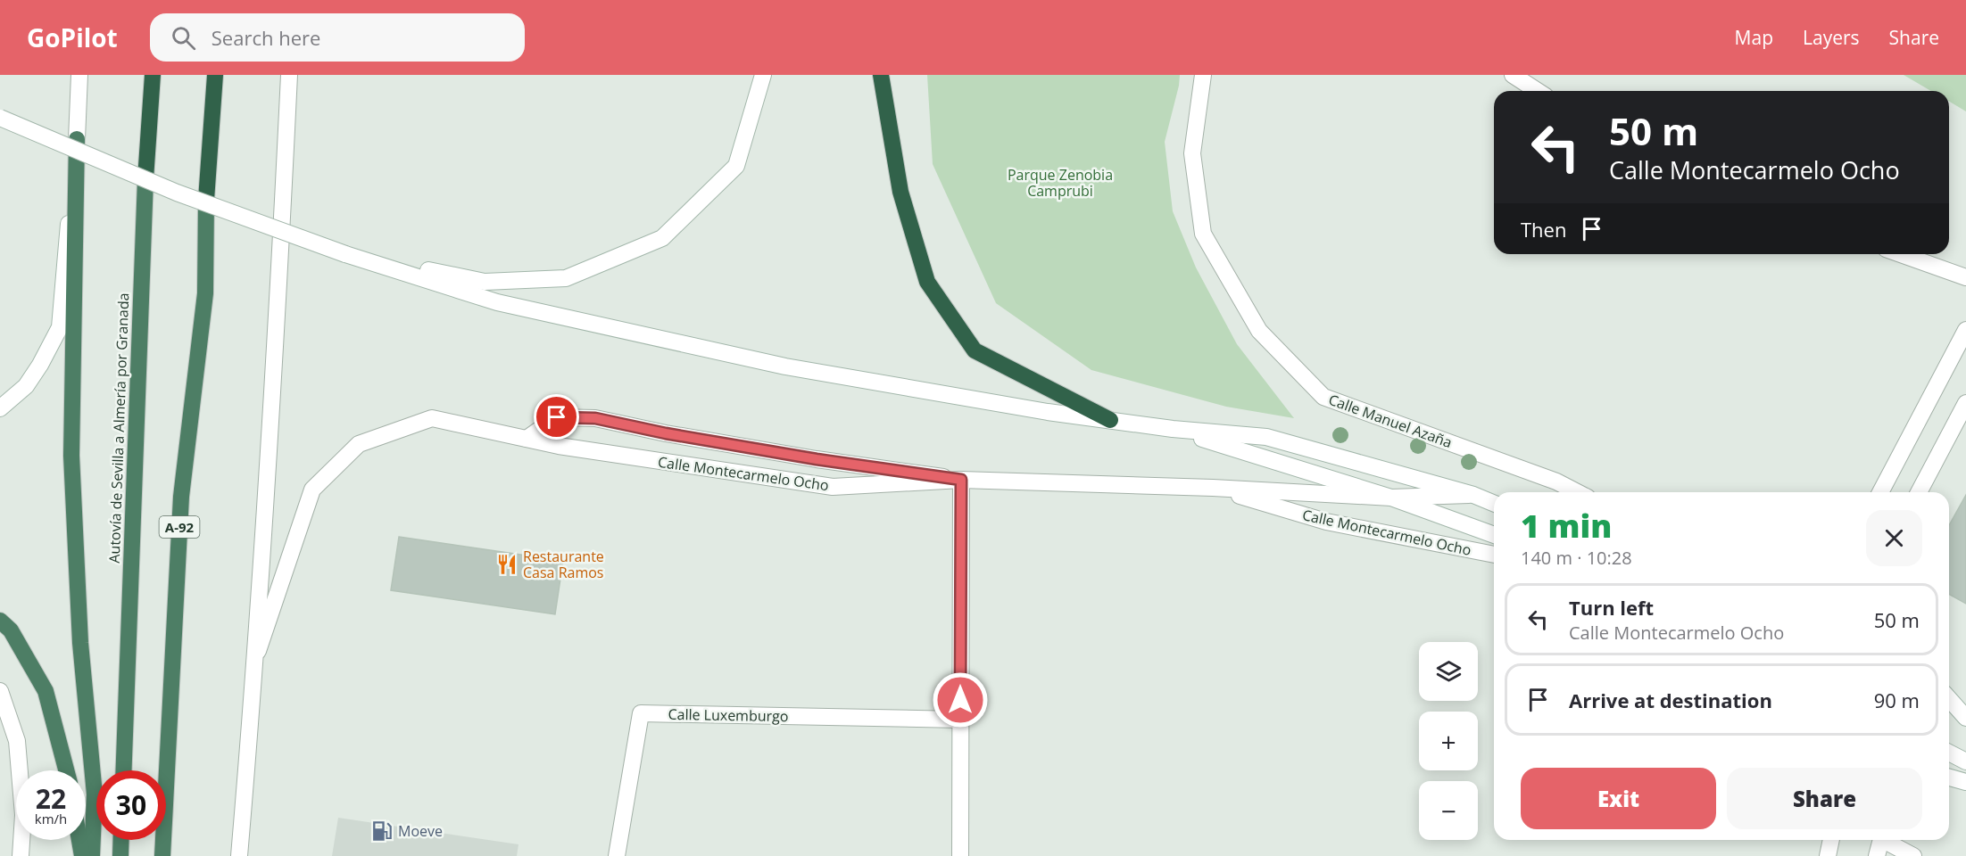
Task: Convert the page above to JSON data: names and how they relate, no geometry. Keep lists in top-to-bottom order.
{
  "streets": {
    "highway": ["Autovía de Sevilla a Almería por Granada", "A-92"],
    "street": ["Calle Manuel Azaña", "Calle Montecarmelo Ocho", "Calle Luxemburgo"]
  },
  "parks": ["Parque Zenobia Camprubi"],
  "places": {
    "restaurant": ["Restaurante Casa Ramos"],
    "fuel station": ["Moeve"]
  },
  "page": {
    "header": "GoPilot",
    "search": "Search here",
    "nav": ["Map", "Layers", "Share"],
    "turn": ["50 m", "Calle Montecarmelo Ocho"],
    "then": "Then",
    "heading": ["1 min", "140 m · 10:28"],
    "list": [
      {
        "name": "Turn left",
        "note": "Calle Montecarmelo Ocho",
        "value": "50 m"
      },
      {
        "name": "Arrive at destination",
        "value": "90 m"
      }
    ],
    "map_buttons": ["+", "−"],
    "buttons": ["Exit", "Share"],
    "speed": "22 km/h",
    "limit": "30"
  }
}
